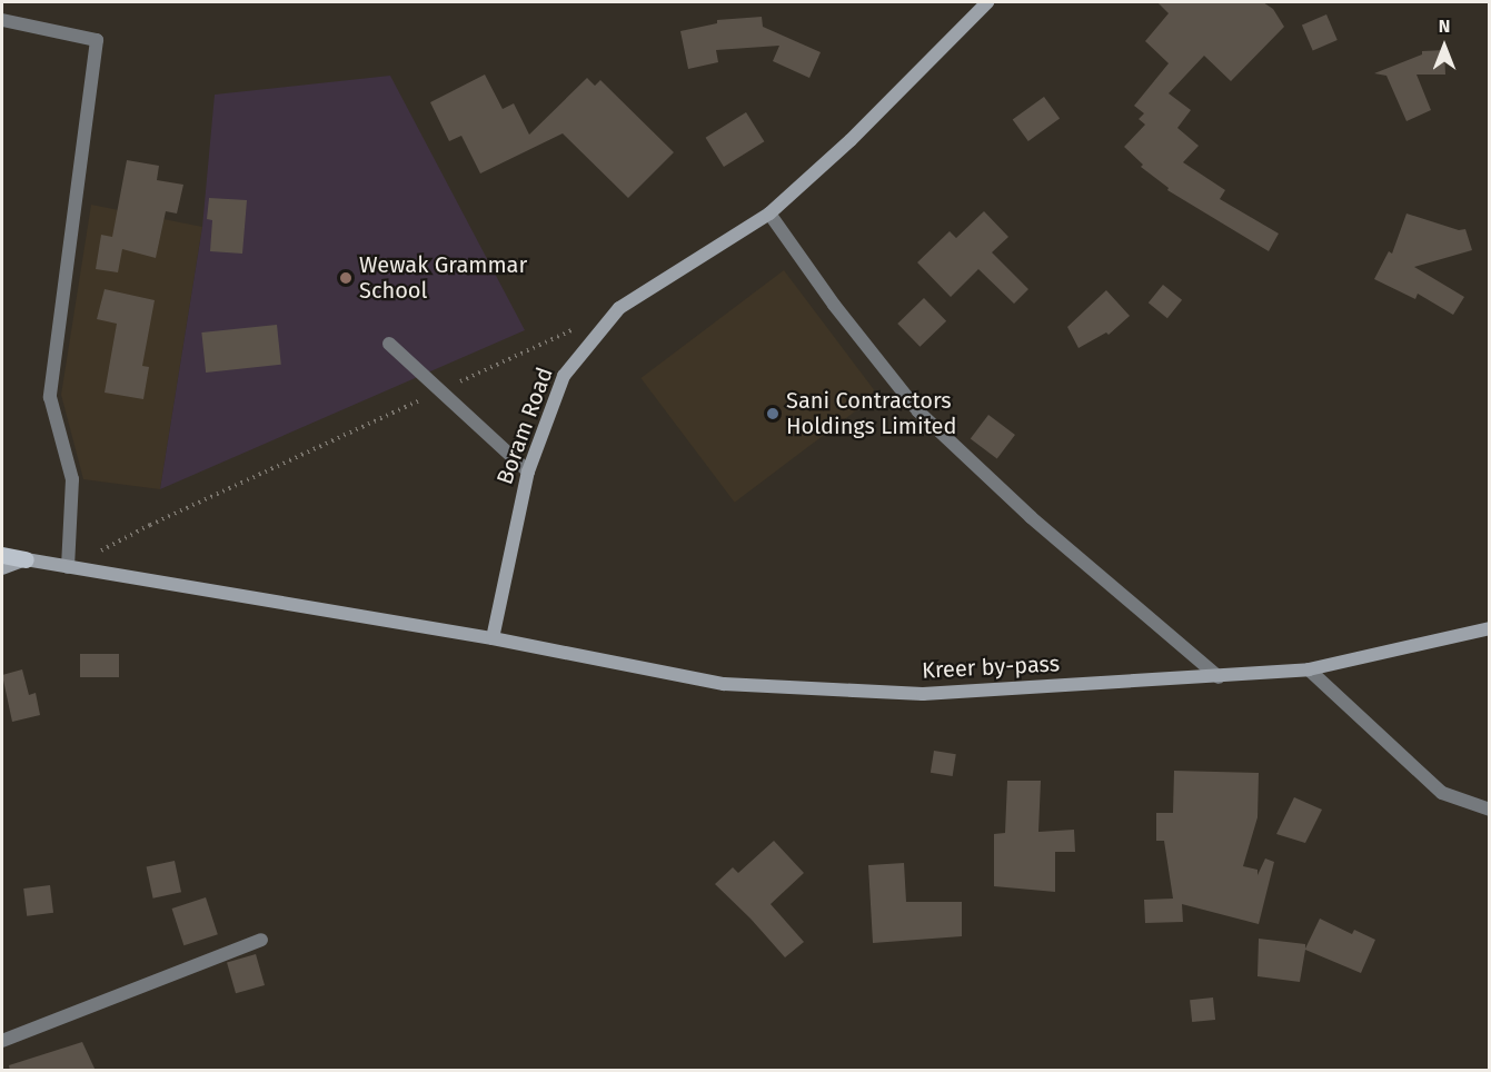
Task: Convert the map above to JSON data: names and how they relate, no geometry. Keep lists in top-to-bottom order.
{
  "streets": {
    "main road": ["Boram Road", "Kreer by-pass"]
  },
  "crossings": [
    ["Boram Road", "Kreer by-pass"]
  ],
  "places": ["Wewak Grammar School", "Sani Contractors Holdings Limited"],
  "north": "top"
}
